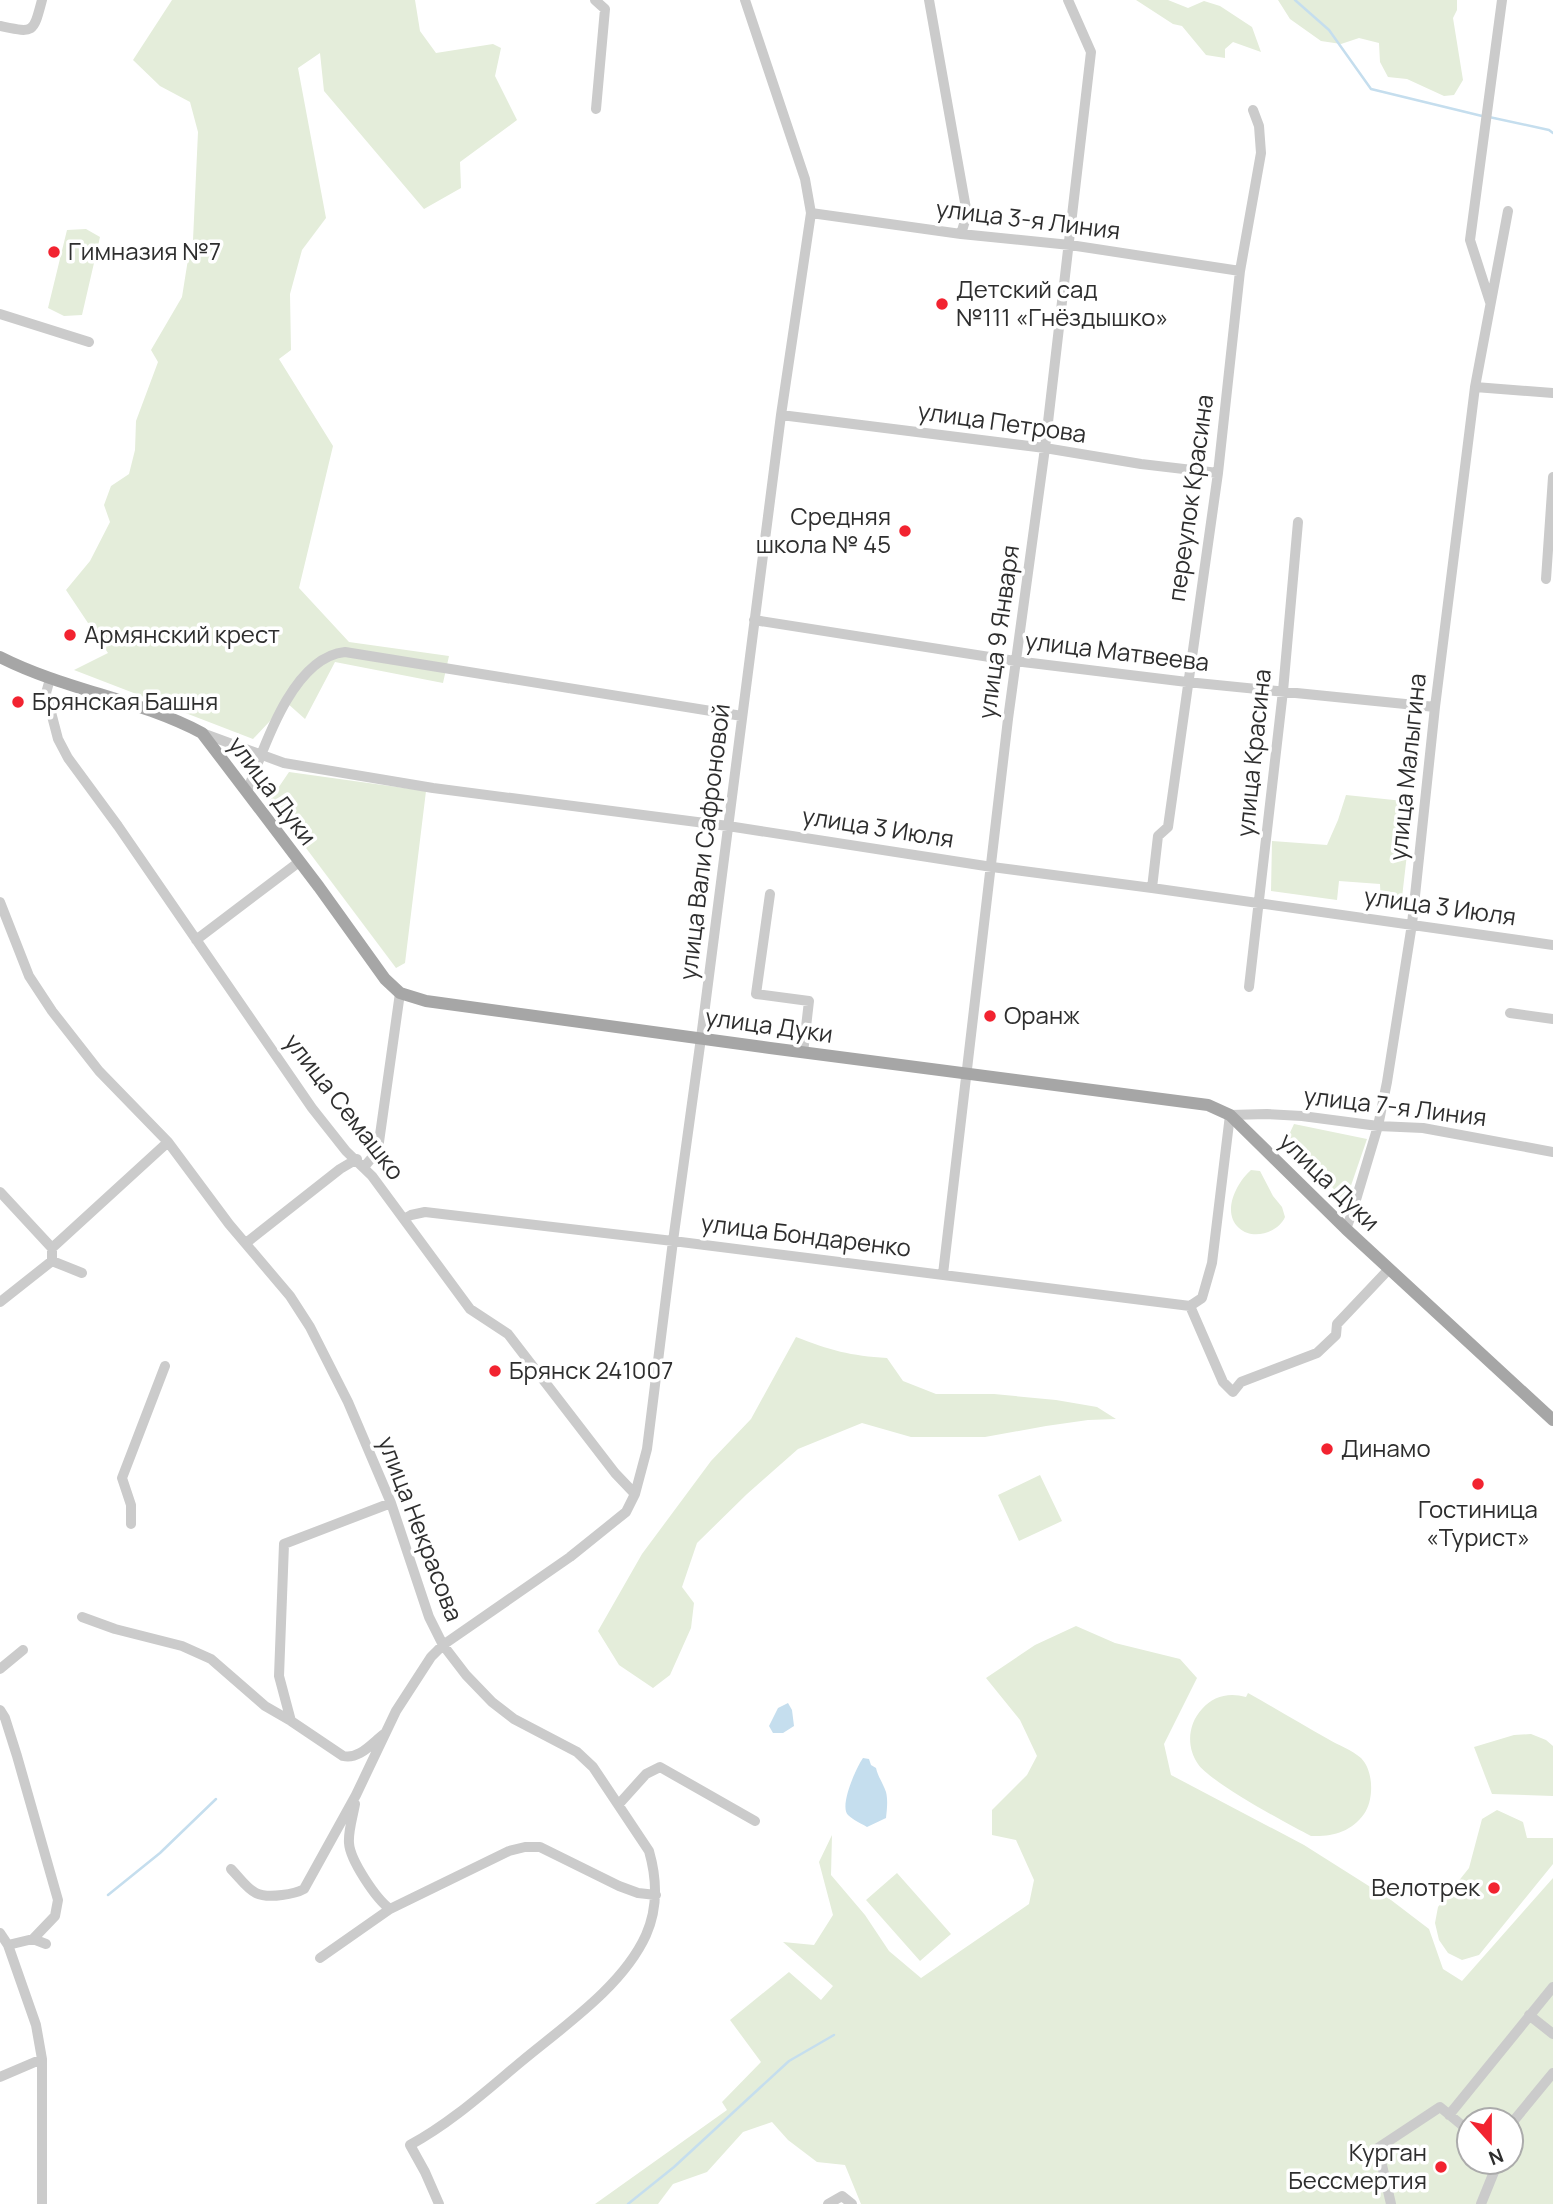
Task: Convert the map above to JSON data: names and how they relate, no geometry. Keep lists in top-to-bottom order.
{
  "streets": {
    "main road": ["улица Дуки"],
    "street": [
      "улица 3-я Линия",
      "улица Петрова",
      "переулок Красина",
      "улица 9 Января",
      "улица Матвеева",
      "улица Красина",
      "улица Малыгина",
      "улица 3 Июля",
      "улица Вали Сафроновой",
      "улица Семашко",
      "улица 7-я Линия",
      "улица Бондаренко",
      "улица Некрасова"
    ]
  },
  "crossings": [
    ["улица 3-я Линия", "переулок Красина"],
    ["улица 3-я Линия", "улица 9 Января"],
    ["улица 3-я Линия", "улица Вали Сафроновой"],
    ["улица Петрова", "переулок Красина"],
    ["улица Петрова", "улица 9 Января"],
    ["улица Петрова", "улица Вали Сафроновой"],
    ["переулок Красина", "улица Матвеева"],
    ["переулок Красина", "улица 3 Июля"],
    ["улица 9 Января", "улица Матвеева"],
    ["улица 9 Января", "улица Дуки"],
    ["улица 9 Января", "улица 3 Июля"],
    ["улица 9 Января", "улица Бондаренко"],
    ["улица Матвеева", "улица Красина"],
    ["улица Матвеева", "улица Малыгина"],
    ["улица Матвеева", "улица Вали Сафроновой"],
    ["улица Красина", "улица 3 Июля"],
    ["улица Малыгина", "улица Дуки"],
    ["улица Малыгина", "улица 3 Июля"],
    ["улица Малыгина", "улица 7-я Линия"],
    ["улица Дуки", "улица 3 Июля"],
    ["улица Дуки", "улица Вали Сафроновой"],
    ["улица Дуки", "улица Семашко"],
    ["улица Дуки", "улица 7-я Линия"],
    ["улица 3 Июля", "улица Вали Сафроновой"],
    ["улица Вали Сафроновой", "улица Семашко"],
    ["улица Вали Сафроновой", "улица Бондаренко"],
    ["улица Вали Сафроновой", "улица Некрасова"],
    ["улица Семашко", "улица Бондаренко"]
  ],
  "places": [
    "Гимназия №7",
    "Детский сад №111 «Гнёздышко»",
    "Средняя школа № 45",
    "Армянский крест",
    "Брянская Башня",
    "Оранж",
    "Брянск 241007",
    "Динамо",
    "Гостиница «Турист»",
    "Велотрек",
    "Курган Бессмертия"
  ],
  "north": "bottom"
}
